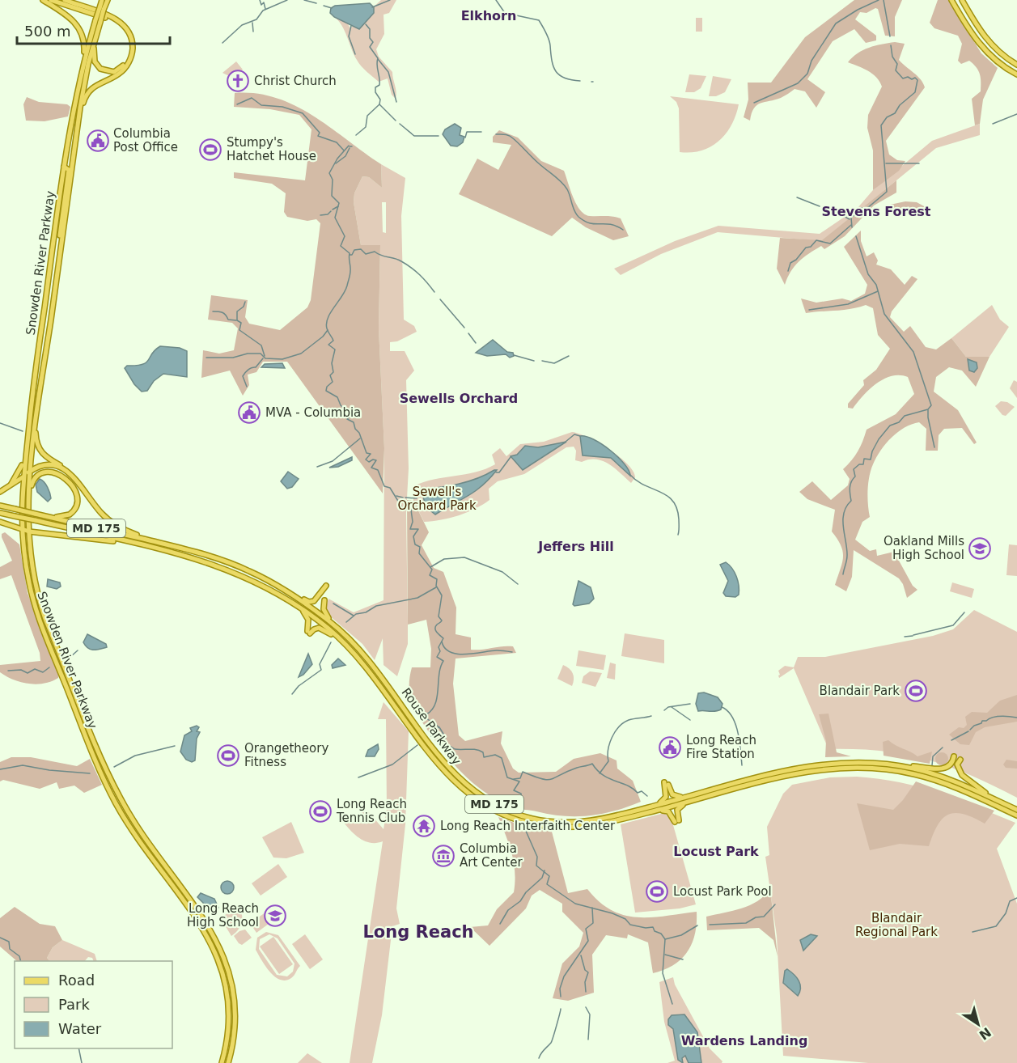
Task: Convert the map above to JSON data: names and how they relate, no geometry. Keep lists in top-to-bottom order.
{
  "streets": {
    "main road": ["Snowden River Parkway", "MD 175", "Rouse Parkway"]
  },
  "districts": [
    "Elkhorn",
    "Stevens Forest",
    "Sewells Orchard",
    "Jeffers Hill",
    "Locust Park",
    "Long Reach",
    "Wardens Landing"
  ],
  "parks": ["Sewell's Orchard Park", "Blandair Regional Park"],
  "places": {
    "church": ["Christ Church"],
    "public building": ["Columbia Post Office", "MVA - Columbia", "Long Reach Fire Station"],
    "sports": [
      "Stumpy's Hatchet House",
      "Blandair Park",
      "Orangetheory Fitness",
      "Long Reach Tennis Club",
      "Locust Park Pool"
    ],
    "school or university": ["Oakland Mills High School", "Long Reach High School"],
    "temple": ["Long Reach Interfaith Center"],
    "museum": ["Columbia Art Center"]
  },
  "legend": ["Road", "Park", "Water"],
  "scale_bar": "500 m",
  "north": "bottom right"
}
